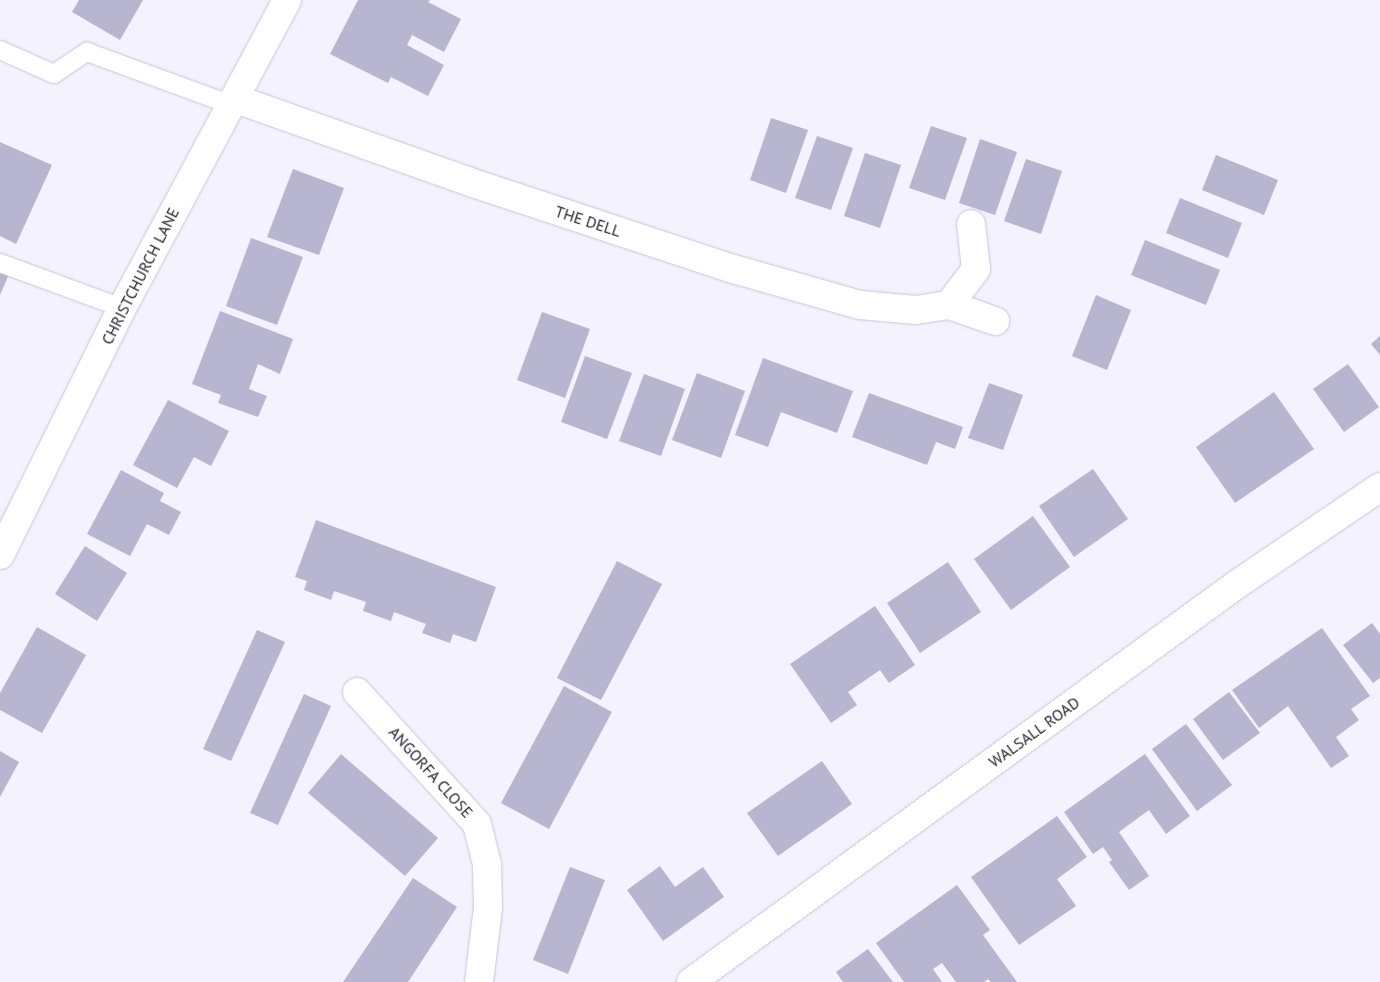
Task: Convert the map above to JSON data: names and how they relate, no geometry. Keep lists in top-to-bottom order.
{
  "streets": {
    "street": [
      "THE DELL",
      "CHRISTCHURCH LANE",
      "WALSALL ROAD",
      "ANGORFA CLOSE"
    ]
  },
  "crossings": [
    ["THE DELL", "CHRISTCHURCH LANE"]
  ]
}
